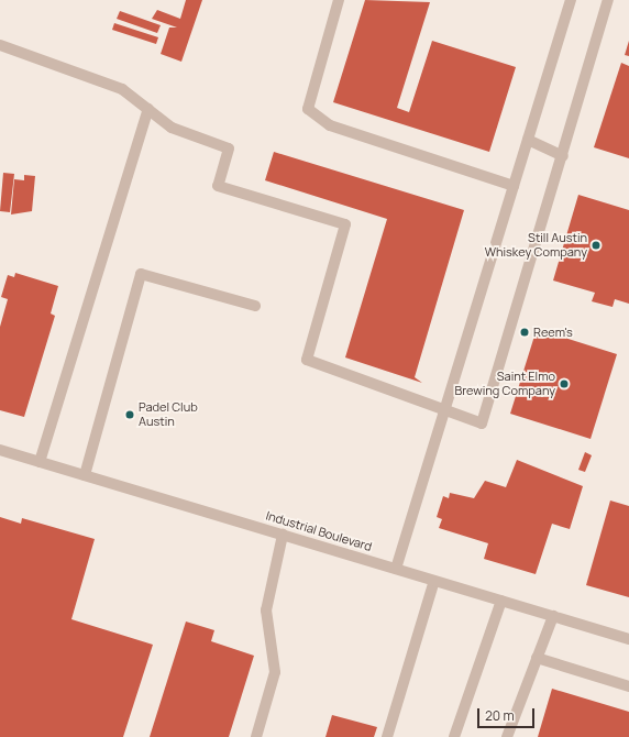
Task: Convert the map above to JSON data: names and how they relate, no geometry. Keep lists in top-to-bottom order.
{
  "streets": {
    "street": ["Industrial Boulevard"]
  },
  "places": [
    "Still Austin Whiskey Company",
    "Reem's",
    "Saint Elmo Brewing Company",
    "Padel Club Austin"
  ],
  "scale_bar": "20 m"
}
